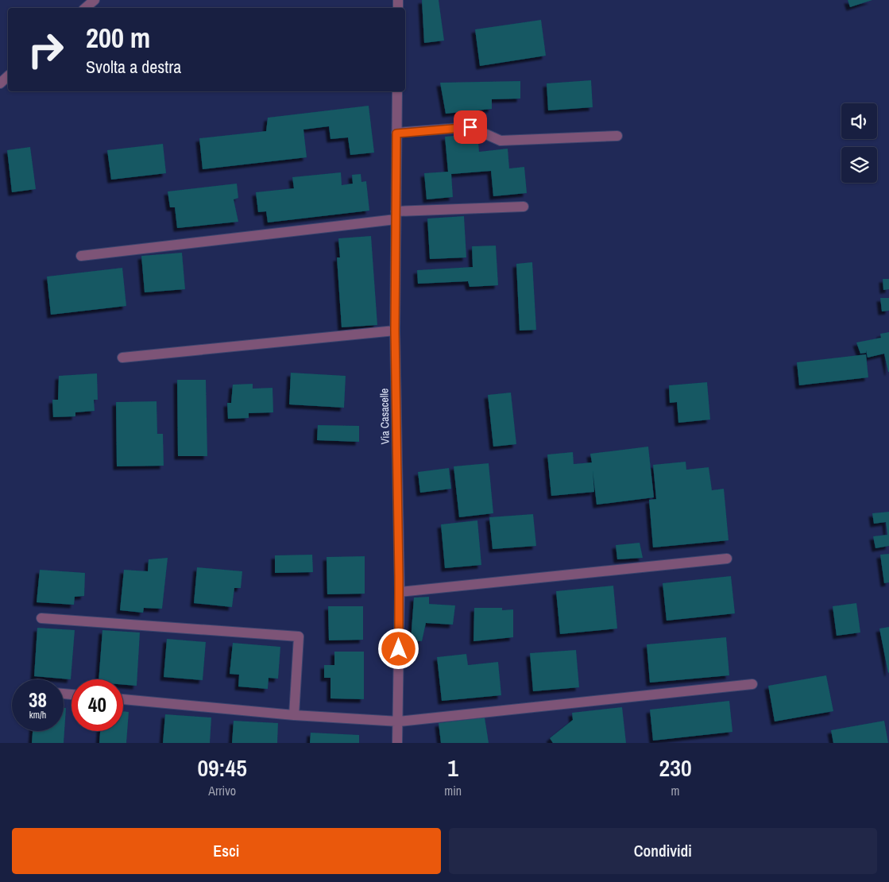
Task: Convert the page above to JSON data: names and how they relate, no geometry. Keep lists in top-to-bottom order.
{
  "streets": {
    "street": ["Via Casacelle"]
  },
  "page": {
    "turn": ["200 m", "Svolta a destra"],
    "speed": "38 km/h",
    "limit": "40",
    "eta": [
      "09:45",
      "Arrivo",
      "1",
      "min",
      "230",
      "m"
    ],
    "buttons": ["Esci", "Condividi"]
  }
}
